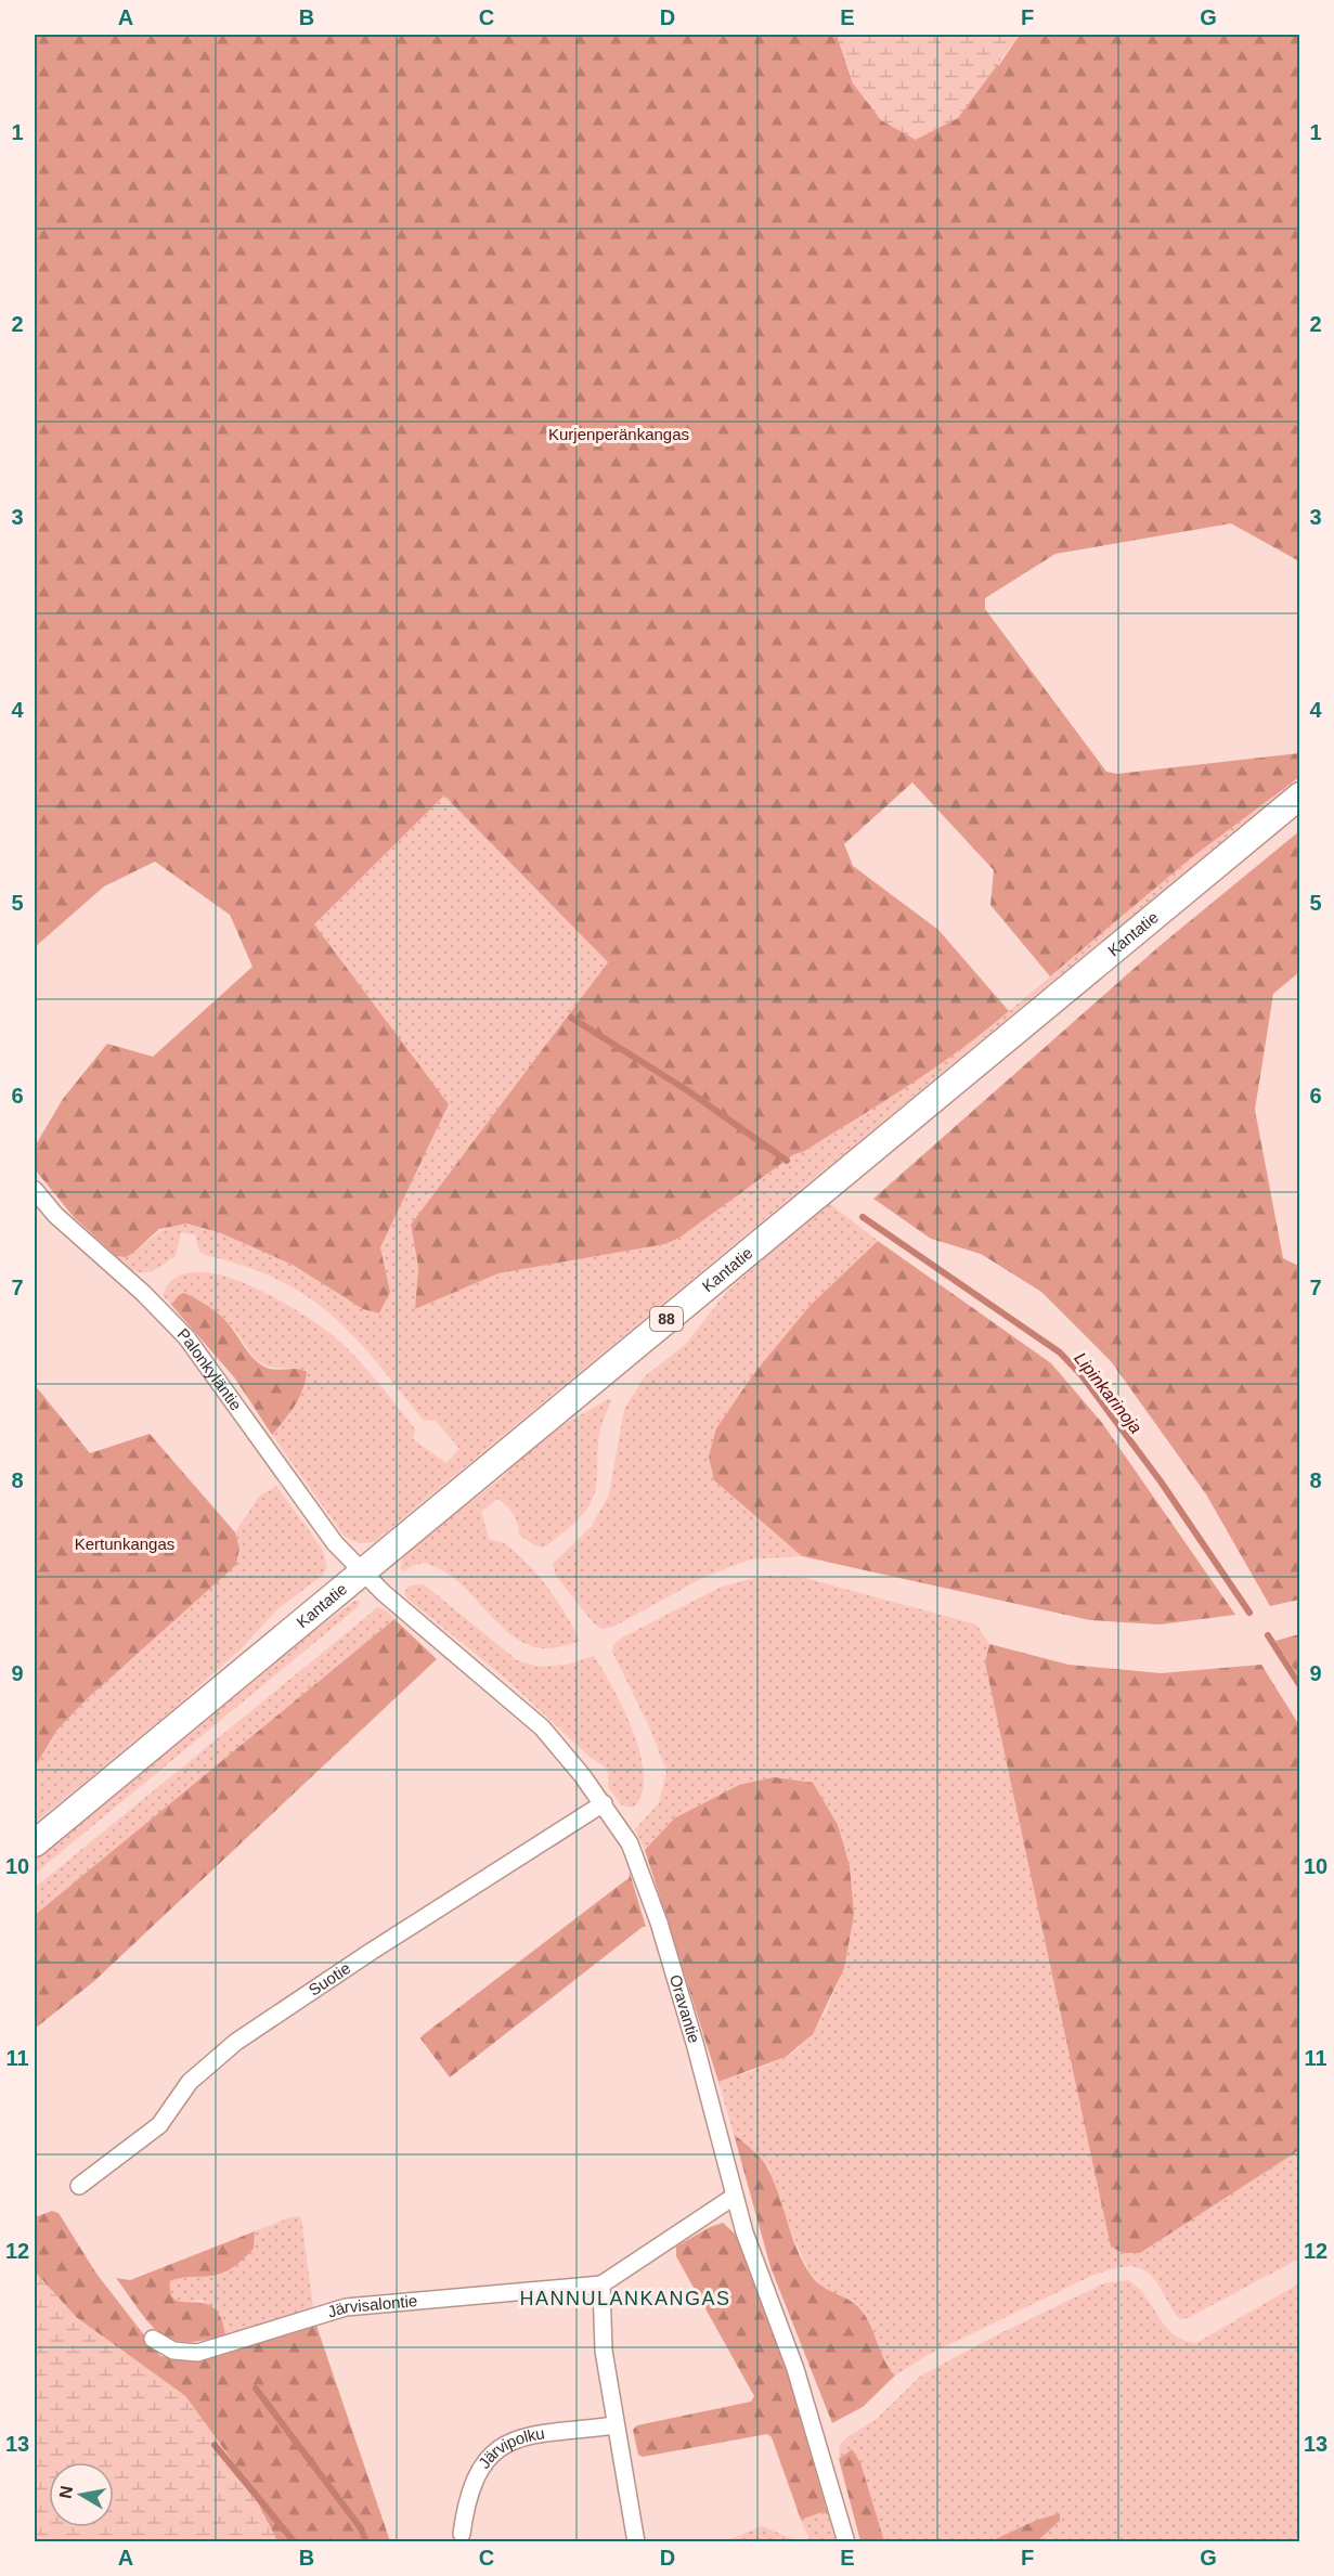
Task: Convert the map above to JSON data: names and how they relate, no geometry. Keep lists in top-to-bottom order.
{
  "streets": {
    "main road": ["Kantatie", "88"],
    "street": [
      "Palonkyläntie",
      "Suotie",
      "Oravantie",
      "Järvisalontie",
      "Järvipolku"
    ]
  },
  "crossings": [
    ["Kantatie", "Palonkyläntie"],
    ["Kantatie", "Oravantie"],
    ["Palonkyläntie", "Oravantie"],
    ["Suotie", "Oravantie"],
    ["Oravantie", "Järvisalontie"]
  ],
  "districts": ["HANNULANKANGAS"],
  "water": ["Lipinkarinoja"],
  "parks": ["Kurjenperänkangas", "Kertunkangas"],
  "north": "left",
  "grid": {
    "columns": [
      "A",
      "B",
      "C",
      "D",
      "E",
      "F",
      "G"
    ],
    "rows": [
      "1",
      "2",
      "3",
      "4",
      "5",
      "6",
      "7",
      "8",
      "9",
      "10",
      "11",
      "12",
      "13"
    ]
  }
}
